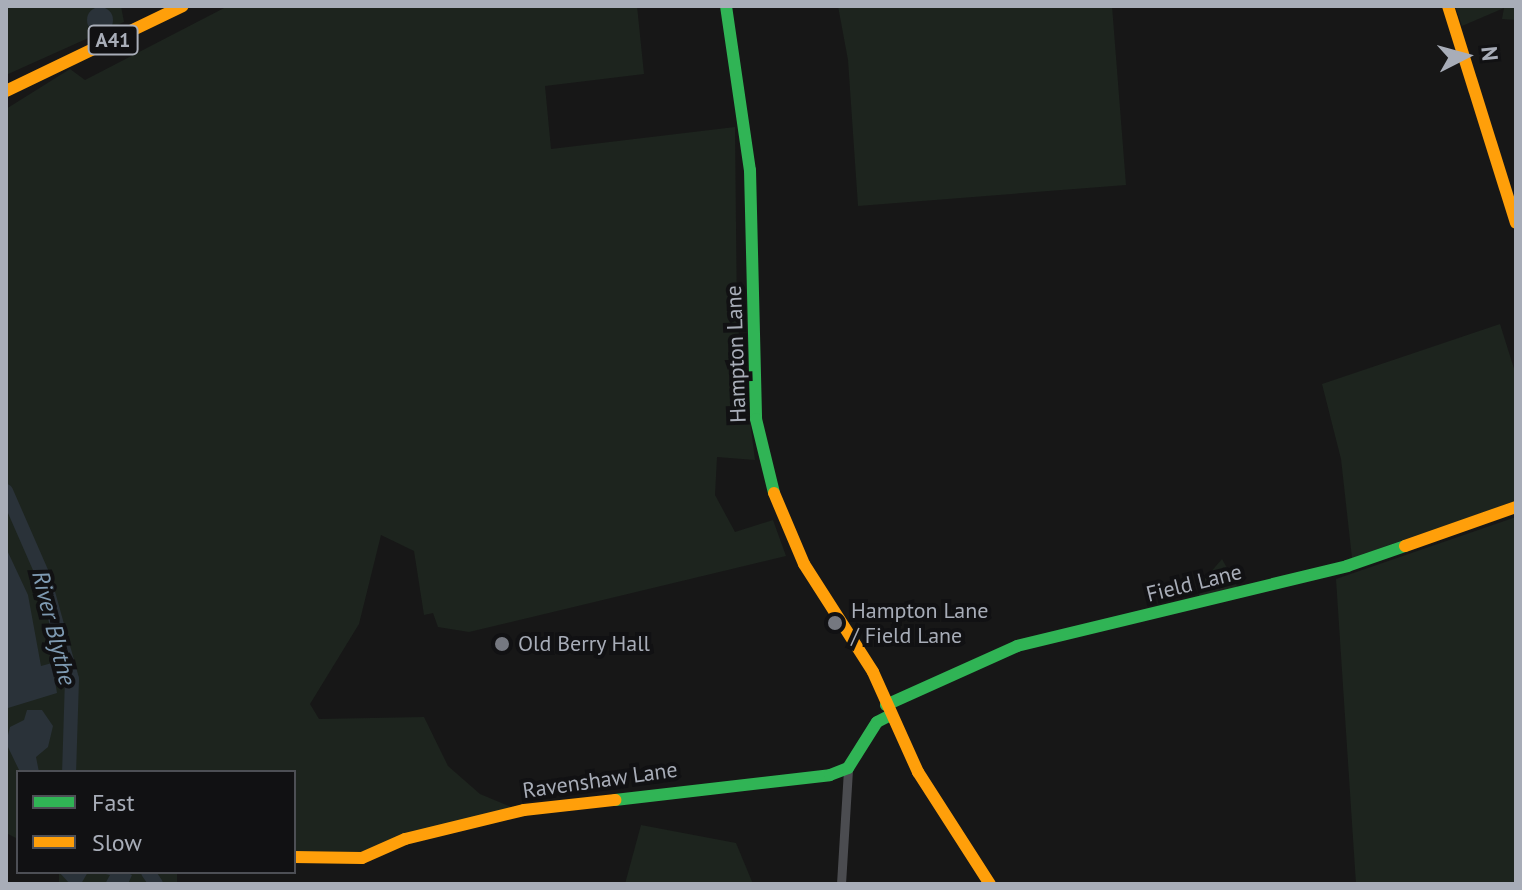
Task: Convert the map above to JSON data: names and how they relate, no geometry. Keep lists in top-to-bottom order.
{
  "streets": {
    "main road": [
      "A41",
      "Hampton Lane",
      "Field Lane",
      "Ravenshaw Lane"
    ]
  },
  "crossings": [
    ["Hampton Lane", "Field Lane"]
  ],
  "water": ["River Blythe"],
  "places": ["Hampton Lane / Field Lane", "Old Berry Hall"],
  "legend": ["Fast", "Slow"],
  "north": "right"
}
